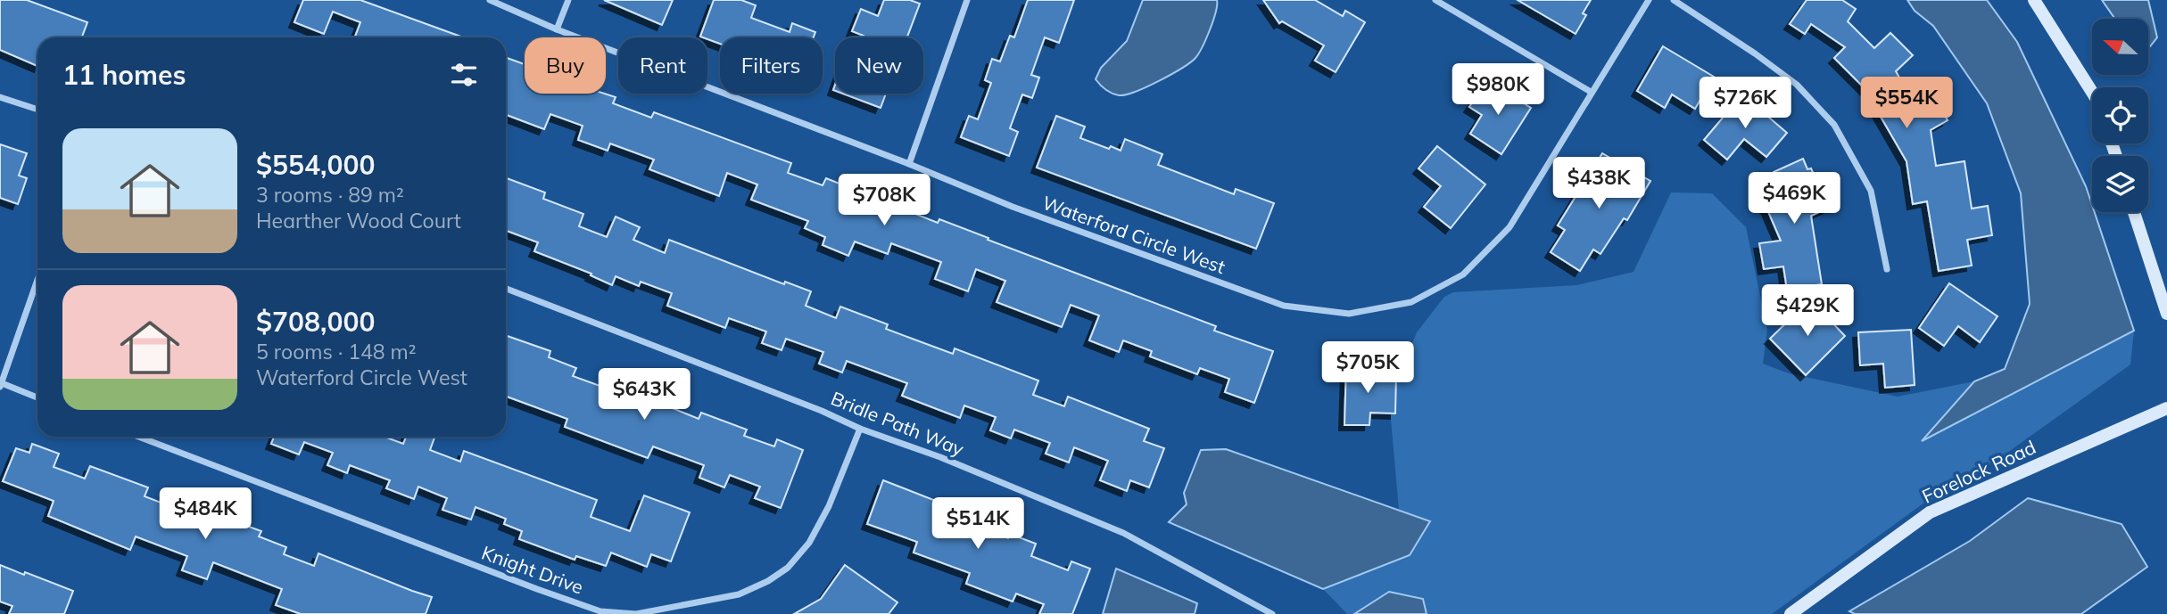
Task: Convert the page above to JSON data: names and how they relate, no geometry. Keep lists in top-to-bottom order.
{
  "streets": {
    "street": [
      "Waterford Circle West",
      "Bridle Path Way",
      "Forelock Road",
      "Knight Drive"
    ]
  },
  "crossings": [
    ["Bridle Path Way", "Knight Drive"]
  ],
  "north": "left",
  "page": {
    "chip": [
      "Buy",
      "Rent",
      "Filters",
      "New"
    ],
    "heading": "11 homes",
    "price": [
      "$980K",
      "$726K",
      "$554K",
      "$438K",
      "$469K",
      "$708K",
      "$429K",
      "$705K",
      "$643K",
      "$484K",
      "$514K"
    ],
    "list": [
      {
        "name": "$554,000",
        "note": "3 rooms · 89 m² · Hearther Wood Court"
      },
      {
        "name": "$708,000",
        "note": "5 rooms · 148 m² · Waterford Circle West"
      }
    ]
  }
}
